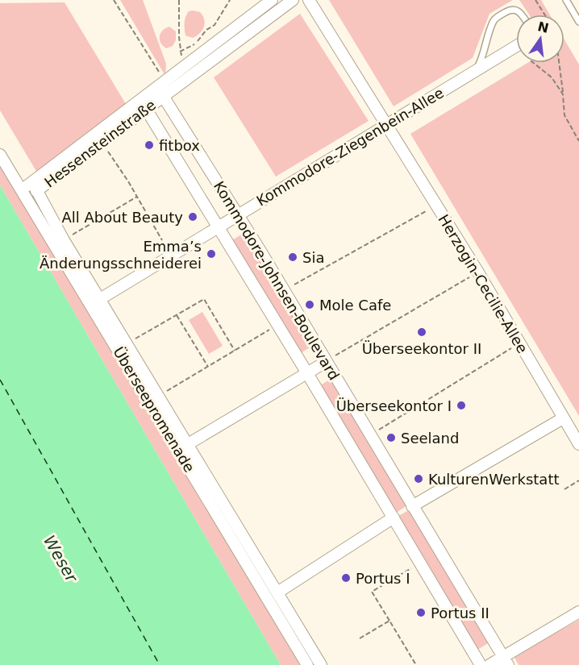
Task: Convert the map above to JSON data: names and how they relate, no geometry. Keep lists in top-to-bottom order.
{
  "streets": {
    "street": [
      "Hessensteinstraße",
      "Kommodore-Ziegenbein-Allee",
      "Kommodore-Johnsen-Boulevard",
      "Herzogin-Cecilie-Allee",
      "Überseepromenade"
    ]
  },
  "crossings": [
    ["Hessensteinstraße", "Kommodore-Johnsen-Boulevard"],
    ["Hessensteinstraße", "Überseepromenade"],
    ["Kommodore-Ziegenbein-Allee", "Kommodore-Johnsen-Boulevard"],
    ["Kommodore-Ziegenbein-Allee", "Herzogin-Cecilie-Allee"],
    ["Kommodore-Ziegenbein-Allee", "Überseepromenade"]
  ],
  "water": ["Weser"],
  "places": [
    "fitbox",
    "All About Beauty",
    "Emma’s Änderungsschneiderei",
    "Sia",
    "Mole Cafe",
    "Überseekontor II",
    "Überseekontor I",
    "Seeland",
    "KulturenWerkstatt",
    "Portus I",
    "Portus II"
  ],
  "north": "top"
}
